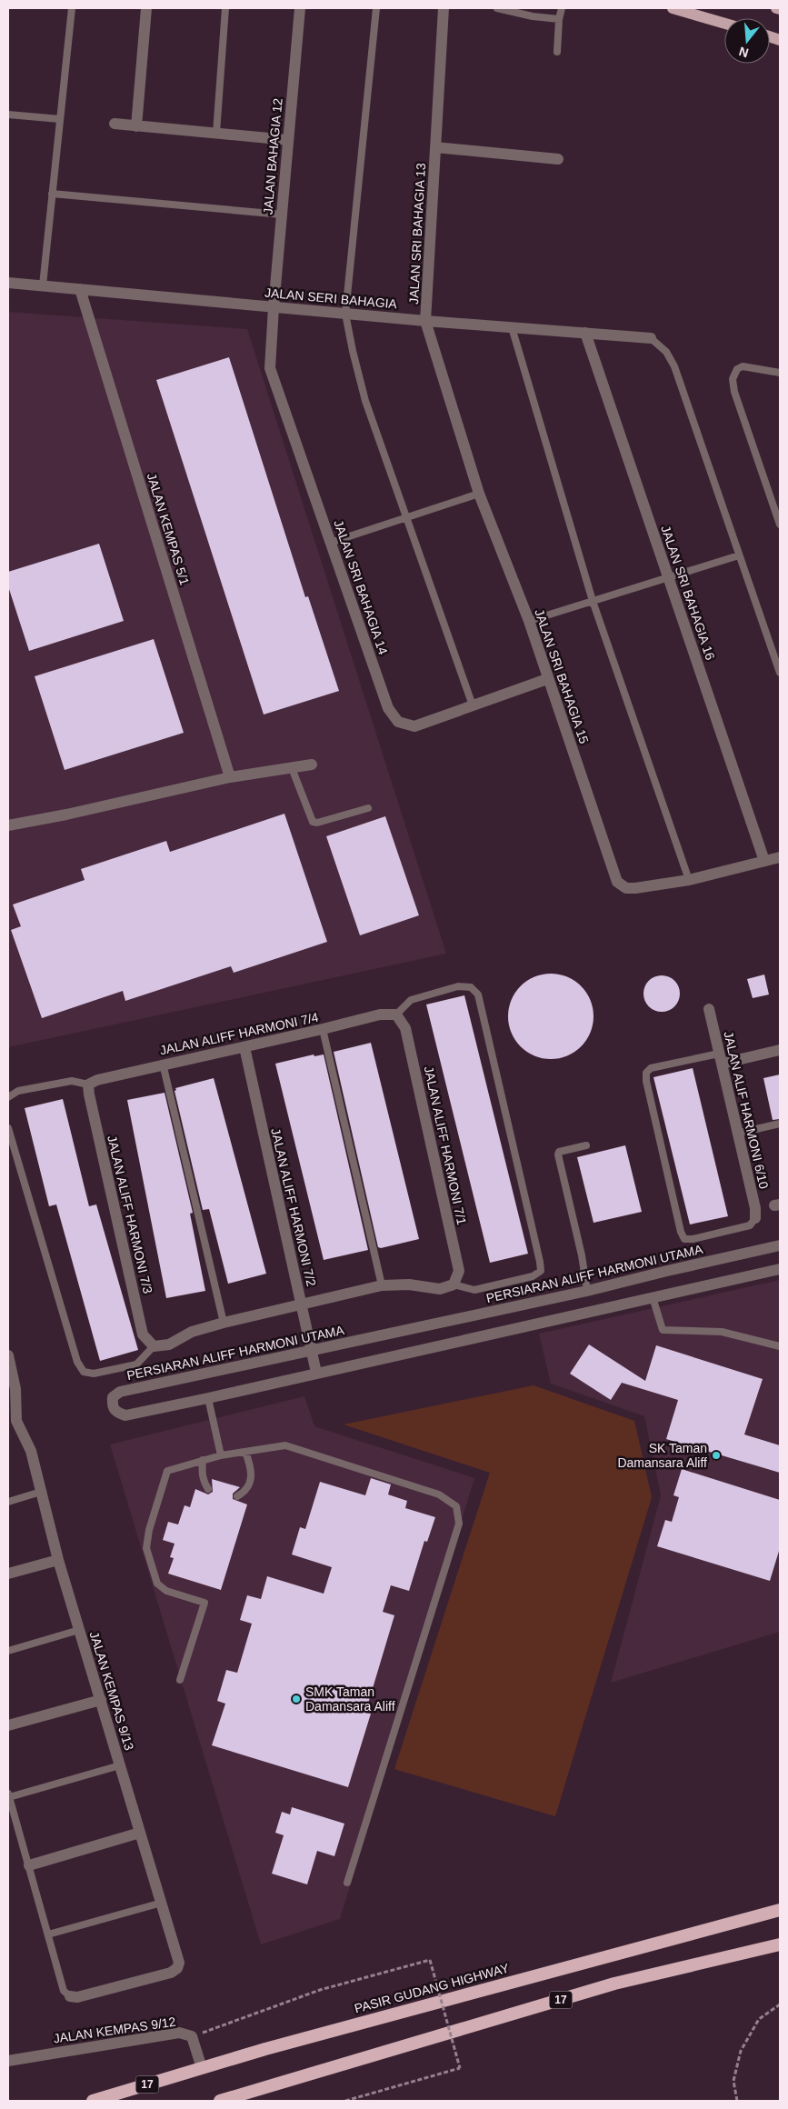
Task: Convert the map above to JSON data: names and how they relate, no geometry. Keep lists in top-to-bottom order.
{
  "streets": {
    "highway": ["PASIR GUDANG HIGHWAY", "17"],
    "street": [
      "JALAN BAHAGIA 12",
      "JALAN SRI BAHAGIA 13",
      "JALAN SERI BAHAGIA",
      "JALAN KEMPAS 5/1",
      "JALAN SRI BAHAGIA 14",
      "JALAN SRI BAHAGIA 16",
      "JALAN SRI BAHAGIA 15",
      "JALAN ALIFF HARMONI 7/4",
      "JALAN ALIF HARMONI 6/10",
      "JALAN ALIFF HARMONI 7/1",
      "JALAN ALIFF HARMONI 7/2",
      "JALAN ALIFF HARMONI 7/3",
      "PERSIARAN ALIFF HARMONI UTAMA",
      "JALAN KEMPAS 9/13",
      "JALAN KEMPAS 9/12"
    ]
  },
  "crossings": [
    ["JALAN BAHAGIA 12", "JALAN SERI BAHAGIA"],
    ["JALAN BAHAGIA 12", "JALAN SRI BAHAGIA 14"],
    ["JALAN SRI BAHAGIA 13", "JALAN SERI BAHAGIA"],
    ["JALAN SRI BAHAGIA 13", "JALAN SRI BAHAGIA 15"],
    ["JALAN SERI BAHAGIA", "JALAN KEMPAS 5/1"],
    ["JALAN SERI BAHAGIA", "JALAN SRI BAHAGIA 14"],
    ["JALAN SERI BAHAGIA", "JALAN SRI BAHAGIA 16"],
    ["JALAN SERI BAHAGIA", "JALAN SRI BAHAGIA 15"],
    ["JALAN SRI BAHAGIA 14", "JALAN SRI BAHAGIA 15"],
    ["JALAN SRI BAHAGIA 16", "JALAN SRI BAHAGIA 15"],
    ["JALAN ALIFF HARMONI 7/4", "JALAN ALIFF HARMONI 7/1"],
    ["JALAN ALIFF HARMONI 7/4", "JALAN ALIFF HARMONI 7/2"],
    ["JALAN ALIFF HARMONI 7/4", "JALAN ALIFF HARMONI 7/3"],
    ["JALAN ALIFF HARMONI 7/2", "PERSIARAN ALIFF HARMONI UTAMA"],
    ["PASIR GUDANG HIGHWAY", "JALAN KEMPAS 9/12"]
  ],
  "places": ["SK Taman Damansara Aliff", "SMK Taman Damansara Aliff"],
  "north": "bottom"
}
